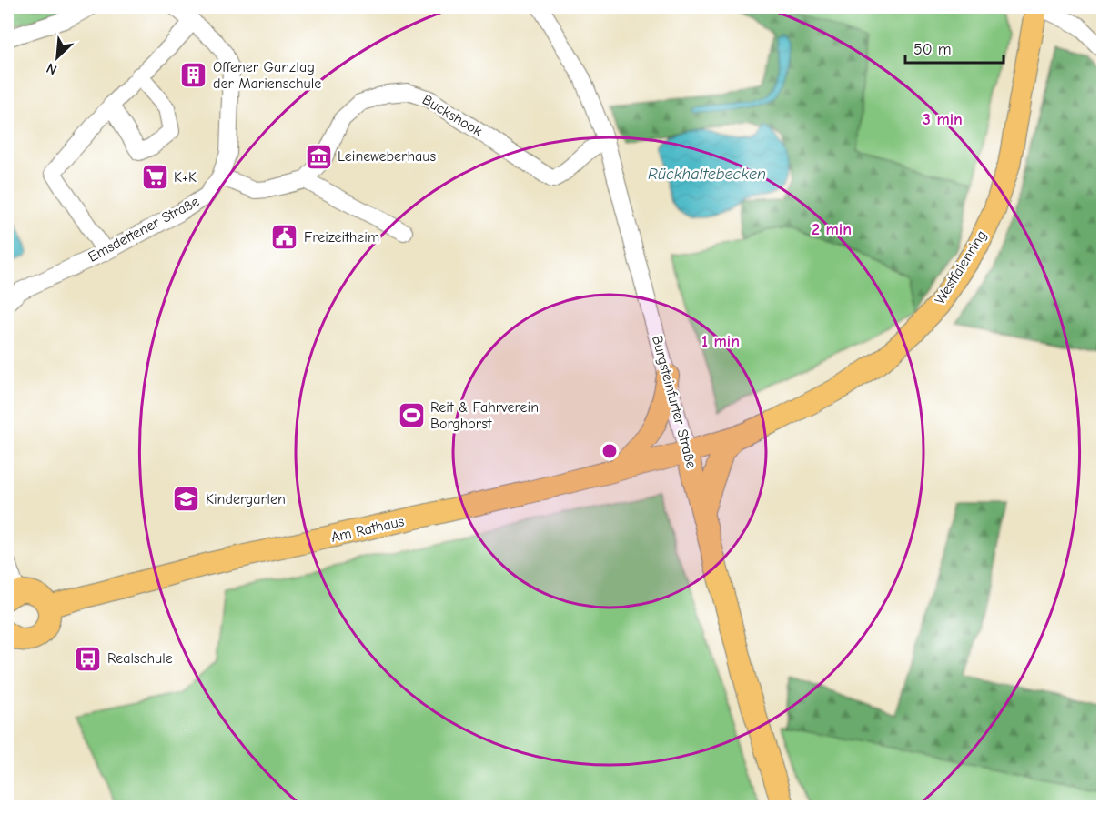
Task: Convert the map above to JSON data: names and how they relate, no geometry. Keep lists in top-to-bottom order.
{
  "streets": {
    "main road": ["Westfalenring", "Burgsteinfurter Straße", "Am Rathaus"],
    "street": ["Buckshook", "Emsdettener Straße"]
  },
  "crossings": [
    ["Buckshook", "Burgsteinfurter Straße"],
    ["Westfalenring", "Burgsteinfurter Straße"],
    ["Westfalenring", "Am Rathaus"],
    ["Burgsteinfurter Straße", "Am Rathaus"]
  ],
  "water": ["Rückhaltebecken"],
  "places": {
    "building": ["Offener Ganztag der Marienschule"],
    "museum": ["Leineweberhaus"],
    "supermarket": ["K+K"],
    "public building": ["Freizeitheim"],
    "sports": ["Reit & Fahrverein Borghorst"],
    "school or university": ["Kindergarten"],
    "bus stop": ["Realschule"]
  },
  "scale_bar": "50 m",
  "north": "bottom left",
  "rings": ["3 min", "2 min", "1 min"]
}
